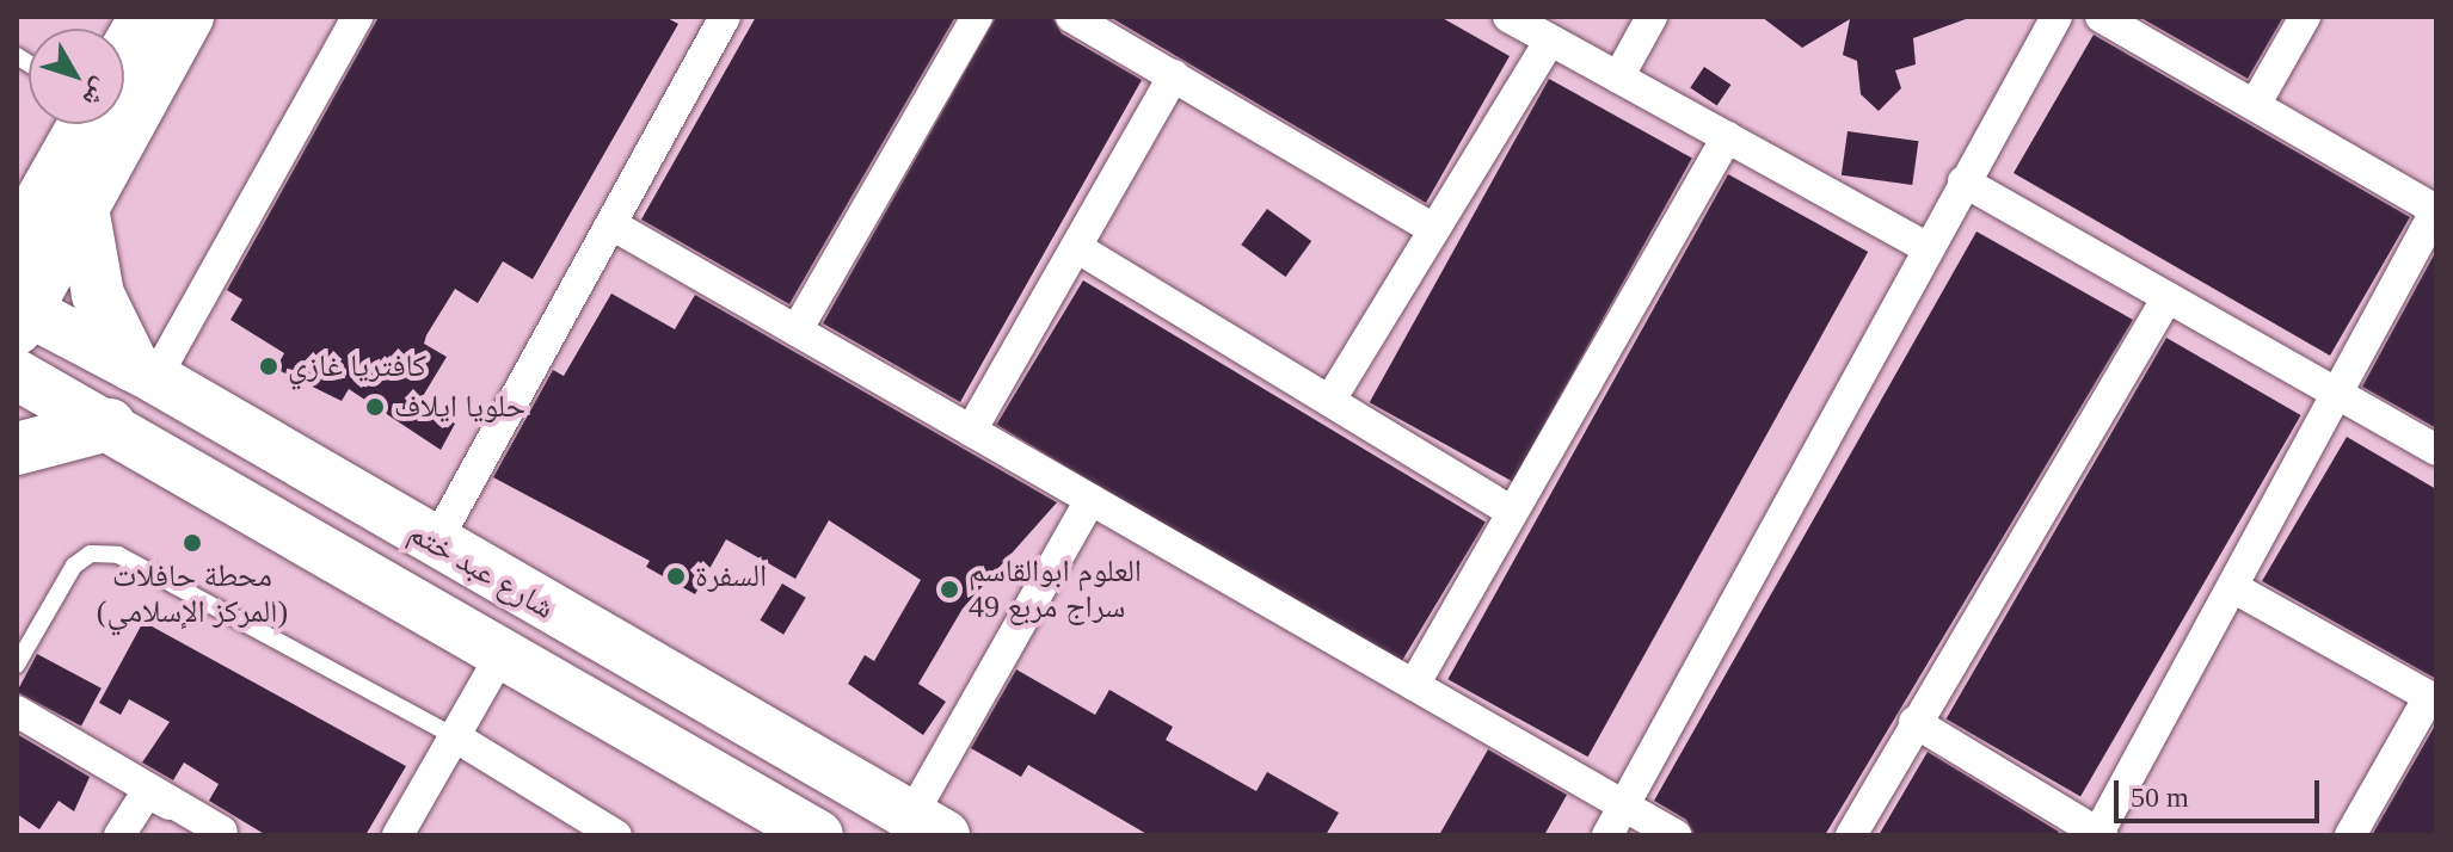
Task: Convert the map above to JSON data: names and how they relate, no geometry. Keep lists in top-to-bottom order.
{
  "streets": {
    "main road": ["شارع عبد ختم"]
  },
  "places": [
    "كافتريا غازي",
    "حلويا ايلاف",
    "محطة حافلات (المركز الإسلامي)",
    "السفرة",
    "العلوم ابوالقاسم سراج مربع 49"
  ],
  "scale_bar": "50 m",
  "north": "bottom right"
}
